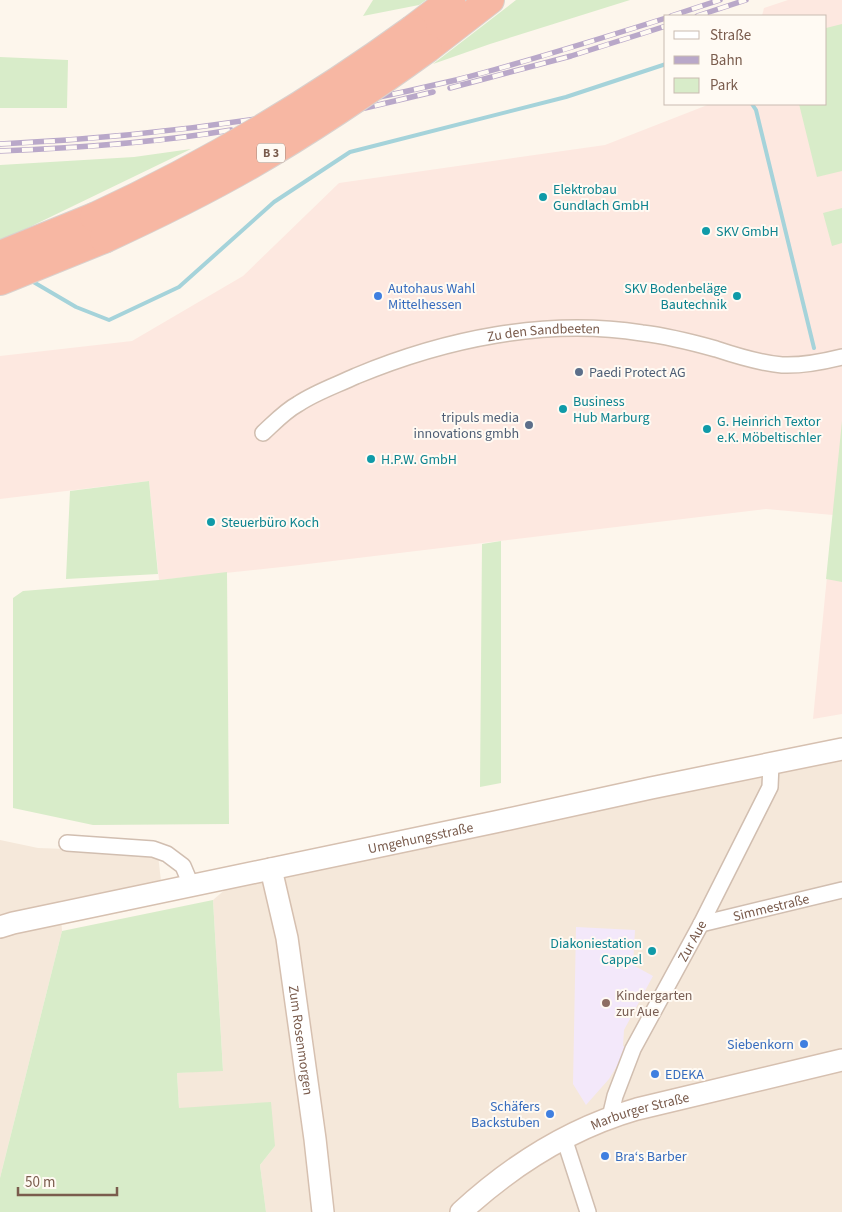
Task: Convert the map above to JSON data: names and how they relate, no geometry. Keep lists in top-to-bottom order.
{
  "streets": {
    "highway": ["B 3"],
    "main road": ["Umgehungsstraße", "Zum Rosenmorgen", "Marburger Straße"],
    "street": ["Zu den Sandbeeten", "Simmestraße", "Zur Aue"]
  },
  "crossings": [
    ["Umgehungsstraße", "Zur Aue"],
    ["Umgehungsstraße", "Zum Rosenmorgen"],
    ["Simmestraße", "Zur Aue"],
    ["Zur Aue", "Marburger Straße"]
  ],
  "places": [
    "Elektrobau Gundlach GmbH",
    "SKV GmbH",
    "Autohaus Wahl Mittelhessen",
    "SKV Bodenbeläge Bautechnik",
    "Paedi Protect AG",
    "Business Hub Marburg",
    "tripuls media innovations gmbh",
    "G. Heinrich Textor e.K. Möbeltischler",
    "H.P.W. GmbH",
    "Steuerbüro Koch",
    "Diakoniestation Cappel",
    "Kindergarten zur Aue",
    "Siebenkorn",
    "EDEKA",
    "Schäfers Backstuben",
    "Bra‘s Barber"
  ],
  "legend": ["Straße", "Bahn", "Park"],
  "scale_bar": "50 m"
}
